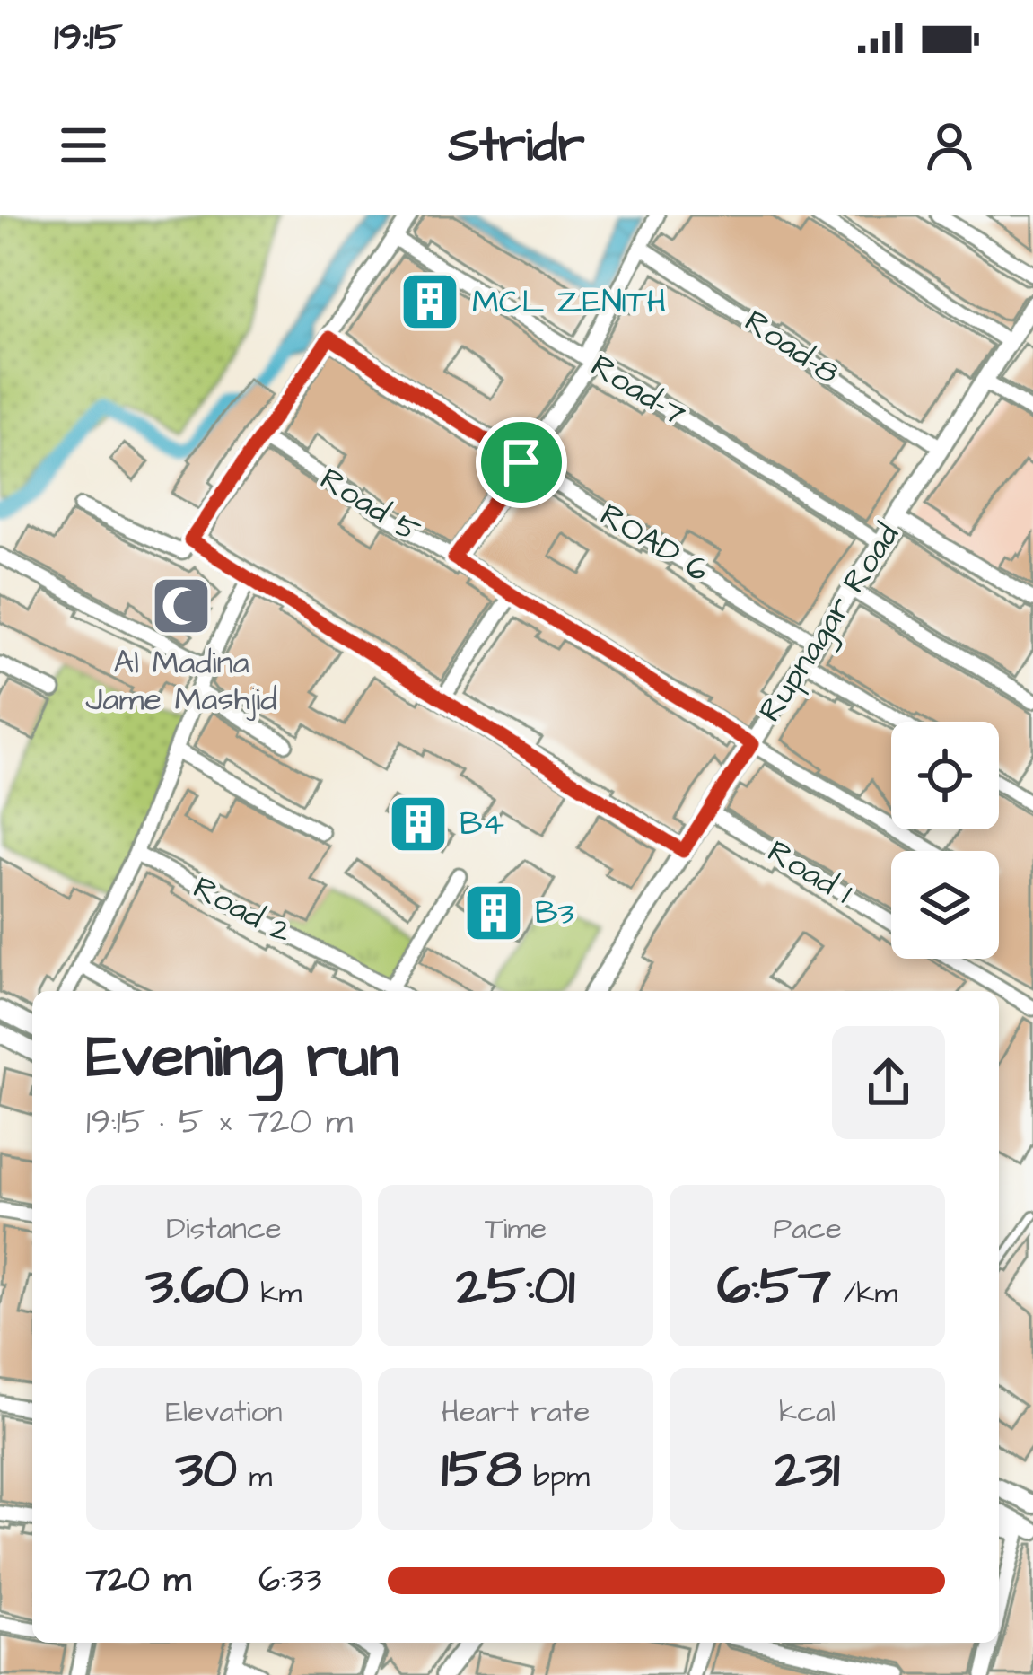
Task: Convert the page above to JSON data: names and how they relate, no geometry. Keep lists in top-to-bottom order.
{
  "streets": {
    "street": [
      "Road-8",
      "Road-7",
      "Road 5",
      "ROAD 6",
      "Rupnagar Road",
      "Road 1",
      "Road 2"
    ]
  },
  "crossings": [
    ["Road-8", "Road-7"],
    ["Road-8", "Rupnagar Road"],
    ["Road-7", "Road 5"],
    ["Road-7", "ROAD 6"],
    ["Road-7", "Rupnagar Road"],
    ["Road 5", "Rupnagar Road"],
    ["ROAD 6", "Rupnagar Road"],
    ["Rupnagar Road", "Road 1"]
  ],
  "places": {
    "building": ["MCL ZENITH", "B4", "B3"],
    "mosque": ["Al Madina Jame Mashjid"]
  },
  "page": {
    "status": "19:15",
    "header": "Stridr",
    "heading": ["Evening run", "19:15 · 5 × 720 m"],
    "stats": [
      ["Distance", "3.60 km"],
      ["Time", "25:01"],
      ["Pace", "6:57 /km"],
      ["Elevation", "30 m"],
      ["Heart rate", "158 bpm"],
      ["kcal", "231"]
    ],
    "list": [
      {
        "name": "720 m",
        "note": "6:33"
      }
    ]
  }
}
